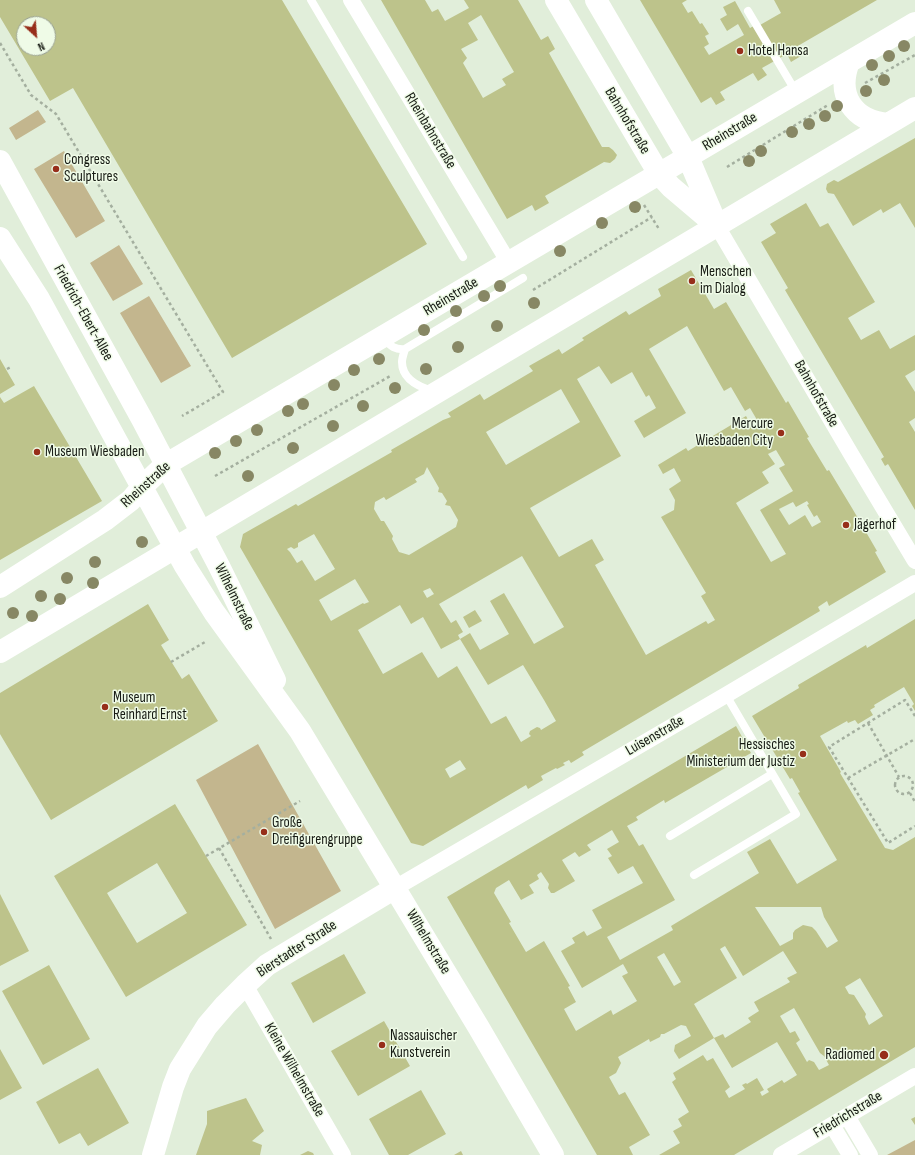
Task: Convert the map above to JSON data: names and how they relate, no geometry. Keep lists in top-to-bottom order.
{
  "streets": {
    "main road": [
      "Bahnhofstraße",
      "Rheinstraße",
      "Friedrich-Ebert-Allee",
      "Wilhelmstraße",
      "Bierstadter Straße"
    ],
    "street": [
      "Rheinbahnstraße",
      "Luisenstraße",
      "Kleine Wilhelmstraße",
      "Friedrichstraße"
    ]
  },
  "crossings": [
    ["Bahnhofstraße", "Rheinstraße"],
    ["Rheinbahnstraße", "Rheinstraße"],
    ["Rheinstraße", "Friedrich-Ebert-Allee"],
    ["Rheinstraße", "Wilhelmstraße"],
    ["Friedrich-Ebert-Allee", "Wilhelmstraße"],
    ["Wilhelmstraße", "Luisenstraße"],
    ["Wilhelmstraße", "Bierstadter Straße"],
    ["Luisenstraße", "Bierstadter Straße"],
    ["Bierstadter Straße", "Kleine Wilhelmstraße"]
  ],
  "places": [
    "Hotel Hansa",
    "Congress Sculptures",
    "Menschen im Dialog",
    "Mercure Wiesbaden City",
    "Museum Wiesbaden",
    "Jägerhof",
    "Museum Reinhard Ernst",
    "Hessisches Ministerium der Justiz",
    "Große Dreifigurengruppe",
    "Nassauischer Kunstverein",
    "Radiomed"
  ],
  "north": "bottom right"
}
